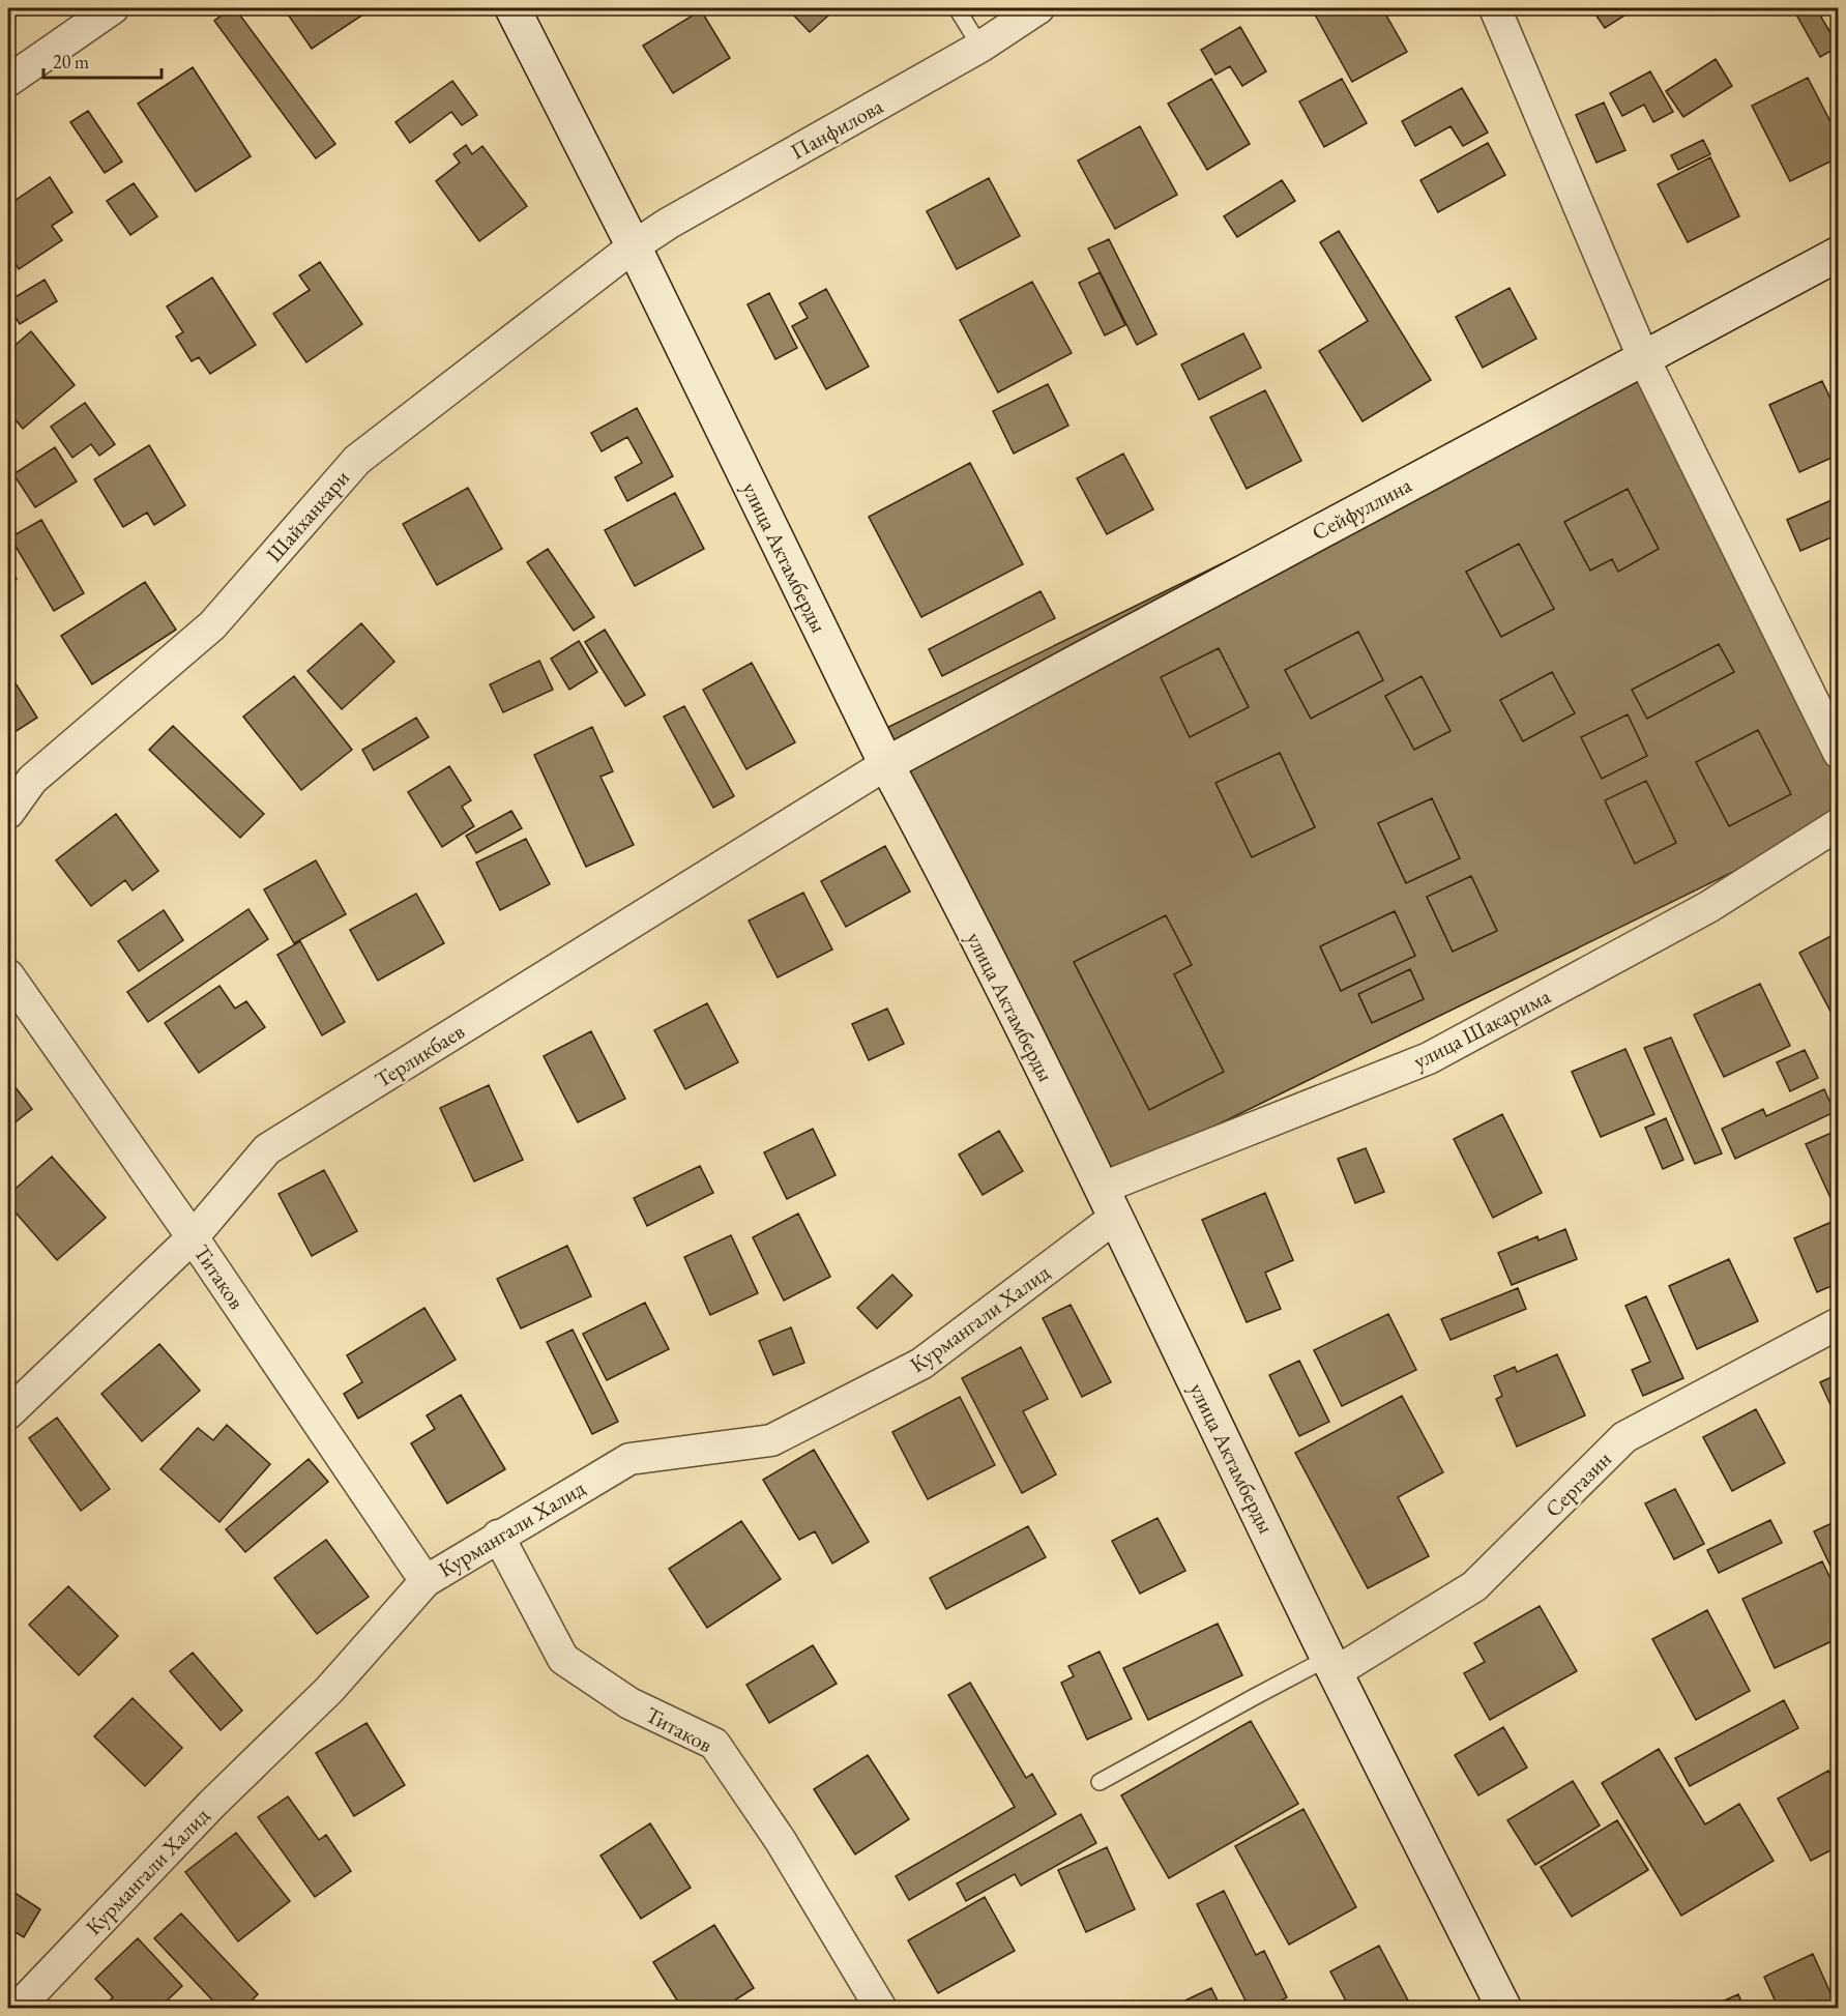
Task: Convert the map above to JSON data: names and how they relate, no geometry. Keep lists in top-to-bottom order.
{
  "streets": {
    "main road": ["Сейфуллина", "улица Актамберды"],
    "street": [
      "Панфилова",
      "Шайханкари",
      "улица Шакарима",
      "Терликбаев",
      "Титаков",
      "Курмангали Халид",
      "Сергазин"
    ]
  },
  "crossings": [
    ["Панфилова", "Шайханкари"],
    ["Панфилова", "улица Актамберды"],
    ["Сейфуллина", "улица Актамберды"],
    ["Сейфуллина", "Терликбаев"],
    ["Шайханкари", "улица Актамберды"],
    ["улица Актамберды", "улица Шакарима"],
    ["улица Актамберды", "Терликбаев"],
    ["улица Актамберды", "Курмангали Халид"],
    ["улица Актамберды", "Сергазин"],
    ["улица Шакарима", "Курмангали Халид"],
    ["Терликбаев", "Титаков"],
    ["Титаков", "Курмангали Халид"]
  ],
  "scale_bar": "20 m"
}
